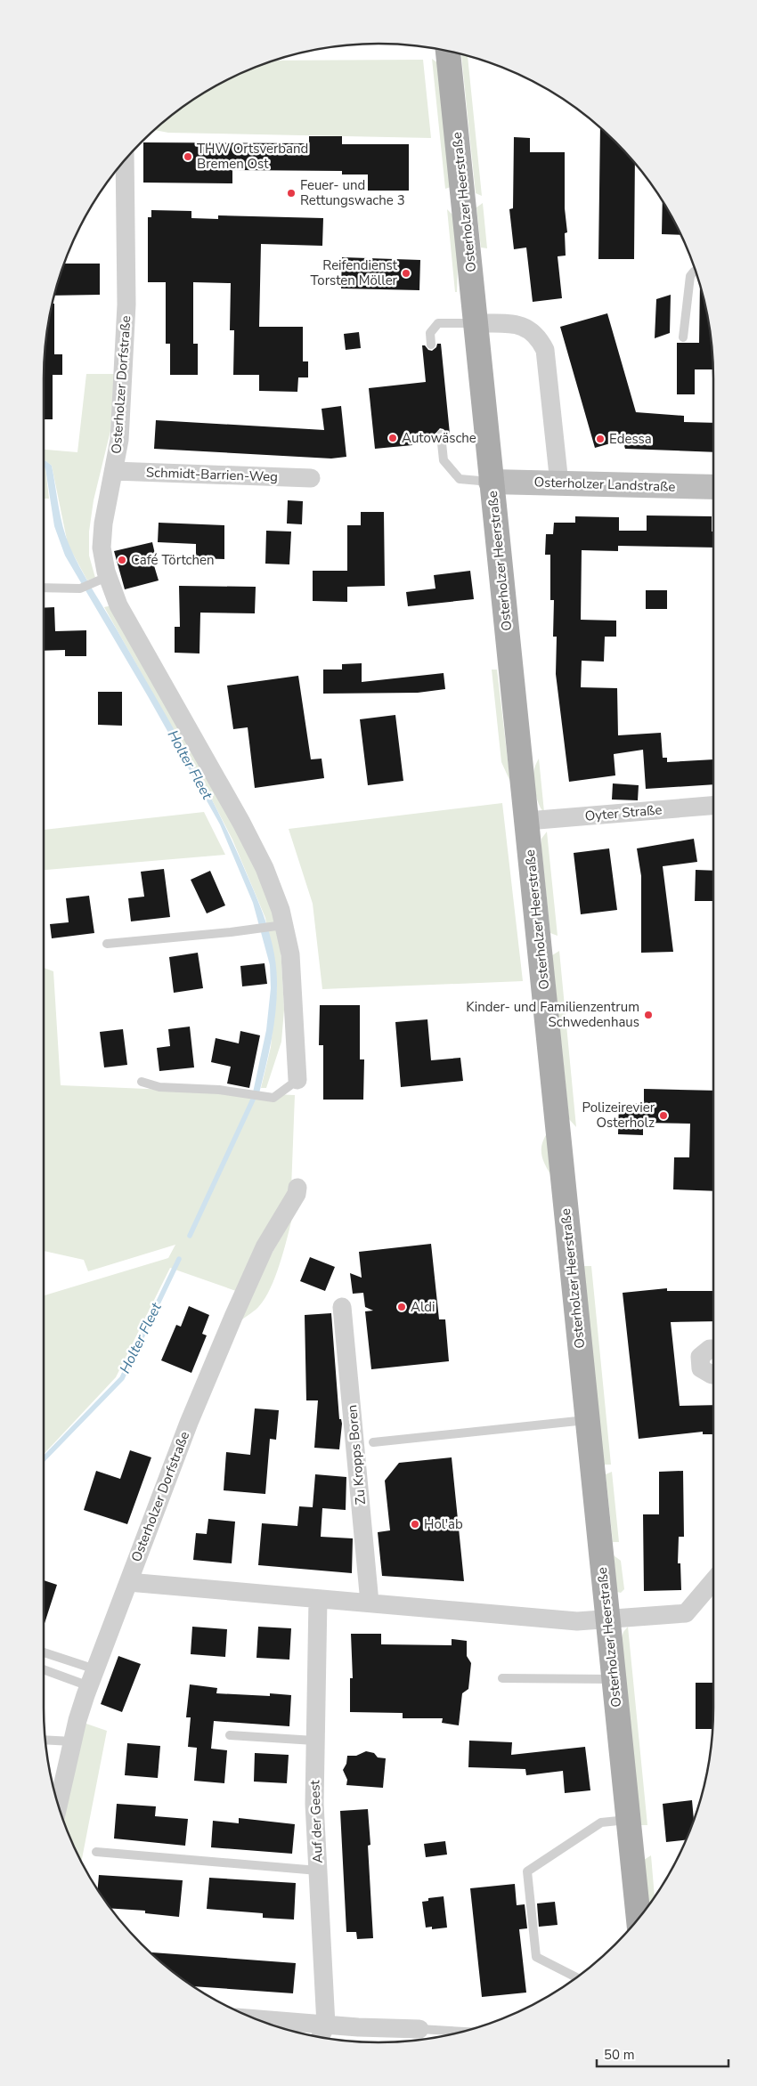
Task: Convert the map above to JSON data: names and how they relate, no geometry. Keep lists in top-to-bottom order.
{
  "streets": {
    "main road": ["Osterholzer Heerstraße", "Osterholzer Landstraße"],
    "street": [
      "Osterholzer Dorfstraße",
      "Schmidt-Barrien-Weg",
      "Oyter Straße",
      "Zu Kropps Boren",
      "Auf der Geest"
    ]
  },
  "crossings": [
    ["Osterholzer Heerstraße", "Osterholzer Landstraße"],
    ["Osterholzer Heerstraße", "Oyter Straße"],
    ["Osterholzer Dorfstraße", "Schmidt-Barrien-Weg"]
  ],
  "water": ["Holter Fleet"],
  "places": [
    "THW Ortsverband Bremen Ost",
    "Feuer- und Rettungswache 3",
    "Reifendienst Torsten Möller",
    "Autowäsche",
    "Edessa",
    "Café Törtchen",
    "Kinder- und Familienzentrum Schwedenhaus",
    "Polizeirevier Osterholz",
    "Aldi",
    "Hol'ab"
  ],
  "scale_bar": "50 m"
}
